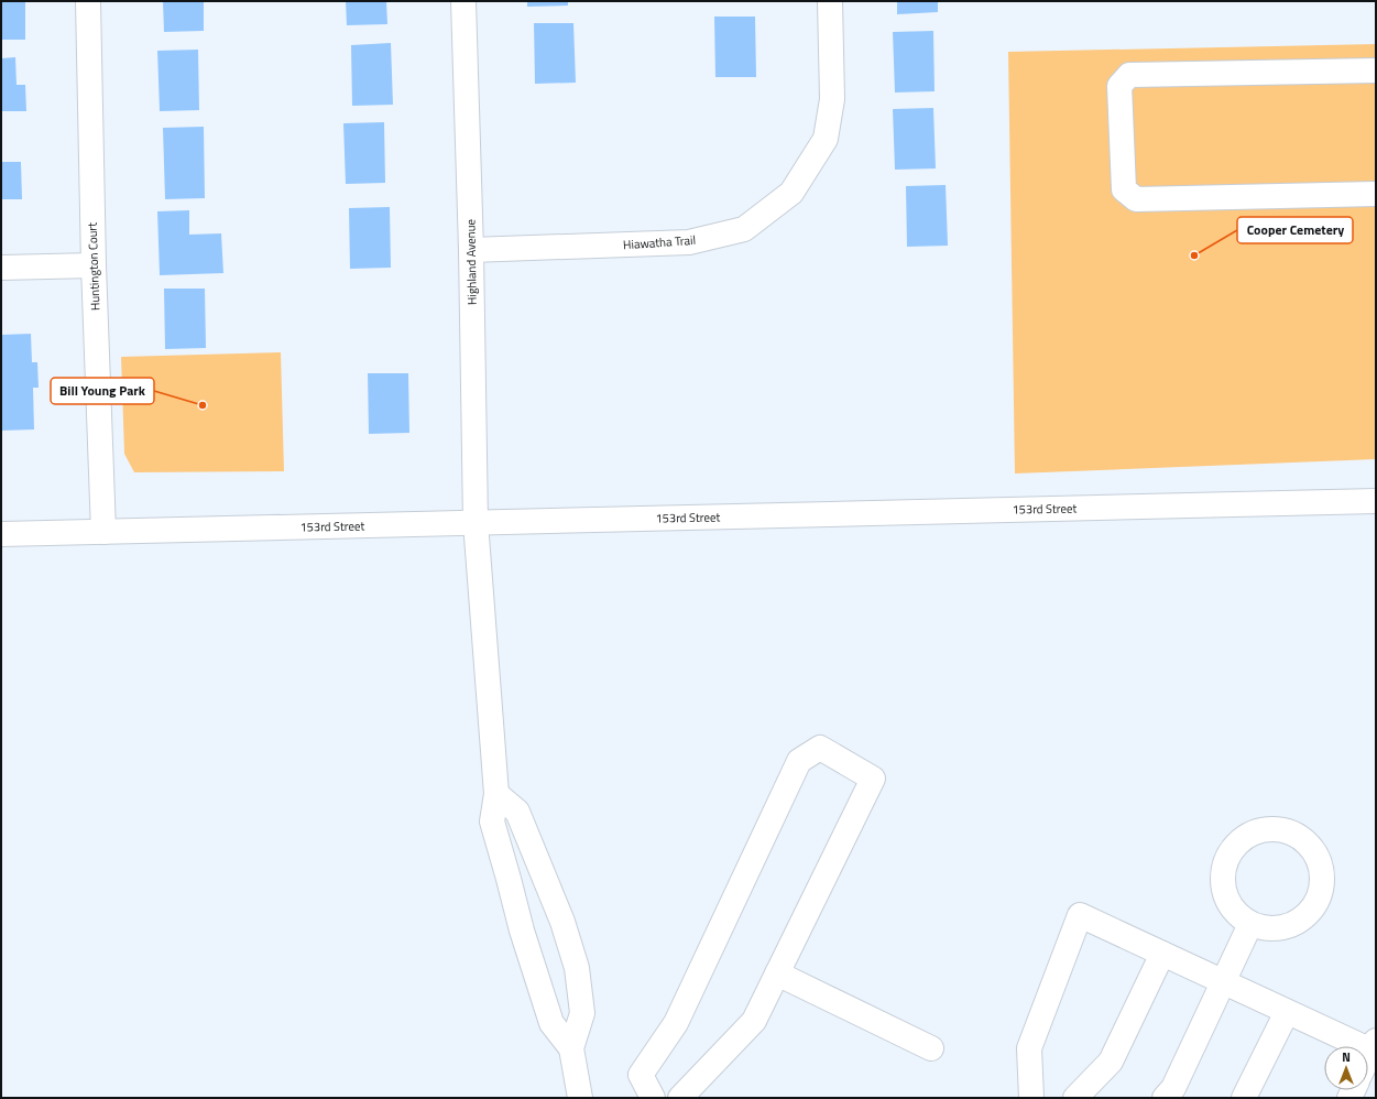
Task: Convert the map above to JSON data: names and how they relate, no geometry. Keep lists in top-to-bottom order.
{
  "streets": {
    "street": [
      "Hiawatha Trail",
      "Highland Avenue",
      "Huntington Court",
      "153rd Street"
    ]
  },
  "crossings": [
    ["Hiawatha Trail", "Highland Avenue"],
    ["Highland Avenue", "153rd Street"],
    ["Huntington Court", "153rd Street"]
  ],
  "places": ["Cooper Cemetery", "Bill Young Park"],
  "north": "top"
}
